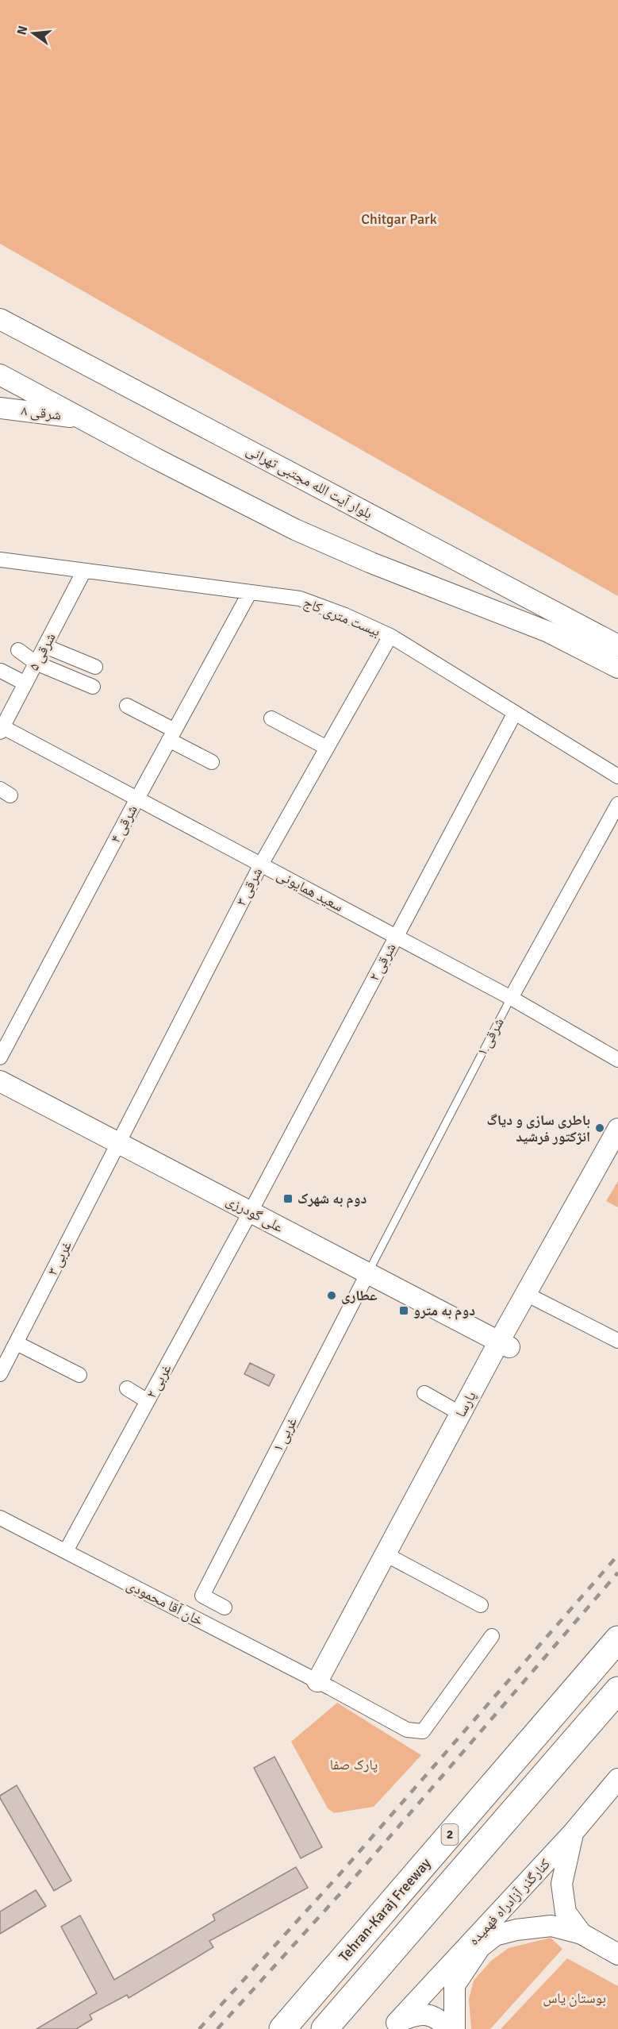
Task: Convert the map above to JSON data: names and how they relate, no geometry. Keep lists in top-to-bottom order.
{
  "streets": {
    "highway": ["2", "Tehran-Karaj Freeway"],
    "street": [
      "۸ شرقی",
      "بلوار آیت الله مجتبی تهرانی",
      "بیست متری کاج",
      "۵ شرقی",
      "۴ شرقی",
      "۳ شرقی",
      "سعید همایونی",
      "۲ شرقی",
      "۱ شرقی",
      "علی گودرزی",
      "۳ غربی",
      "۲ غربی",
      "پارسا",
      "۱ غربی",
      "خان آقا محمودی",
      "کنارگذر آزادراه فهمیده"
    ]
  },
  "crossings": [
    ["بیست متری کاج", "۵ شرقی"],
    ["بیست متری کاج", "۴ شرقی"],
    ["بیست متری کاج", "۳ شرقی"],
    ["بیست متری کاج", "۲ شرقی"],
    ["۵ شرقی", "سعید همایونی"],
    ["۴ شرقی", "سعید همایونی"],
    ["۳ شرقی", "سعید همایونی"],
    ["۳ شرقی", "علی گودرزی"],
    ["۳ شرقی", "۳ غربی"],
    ["سعید همایونی", "۲ شرقی"],
    ["سعید همایونی", "۱ شرقی"],
    ["۲ شرقی", "علی گودرزی"],
    ["۲ شرقی", "۲ غربی"],
    ["۱ شرقی", "علی گودرزی"],
    ["۱ شرقی", "۱ غربی"],
    ["علی گودرزی", "۳ غربی"],
    ["علی گودرزی", "۲ غربی"],
    ["علی گودرزی", "پارسا"],
    ["علی گودرزی", "۱ غربی"],
    ["۲ غربی", "خان آقا محمودی"],
    ["پارسا", "خان آقا محمودی"]
  ],
  "parks": ["Chitgar Park", "پارک صفا", "بوستان یاس"],
  "places": {
    "other": ["باطری سازی و دیاگ انژکتور فرشید", "عطاری"],
    "transit": ["دوم به شهرک", "دوم به مترو"]
  },
  "north": "left"
}
